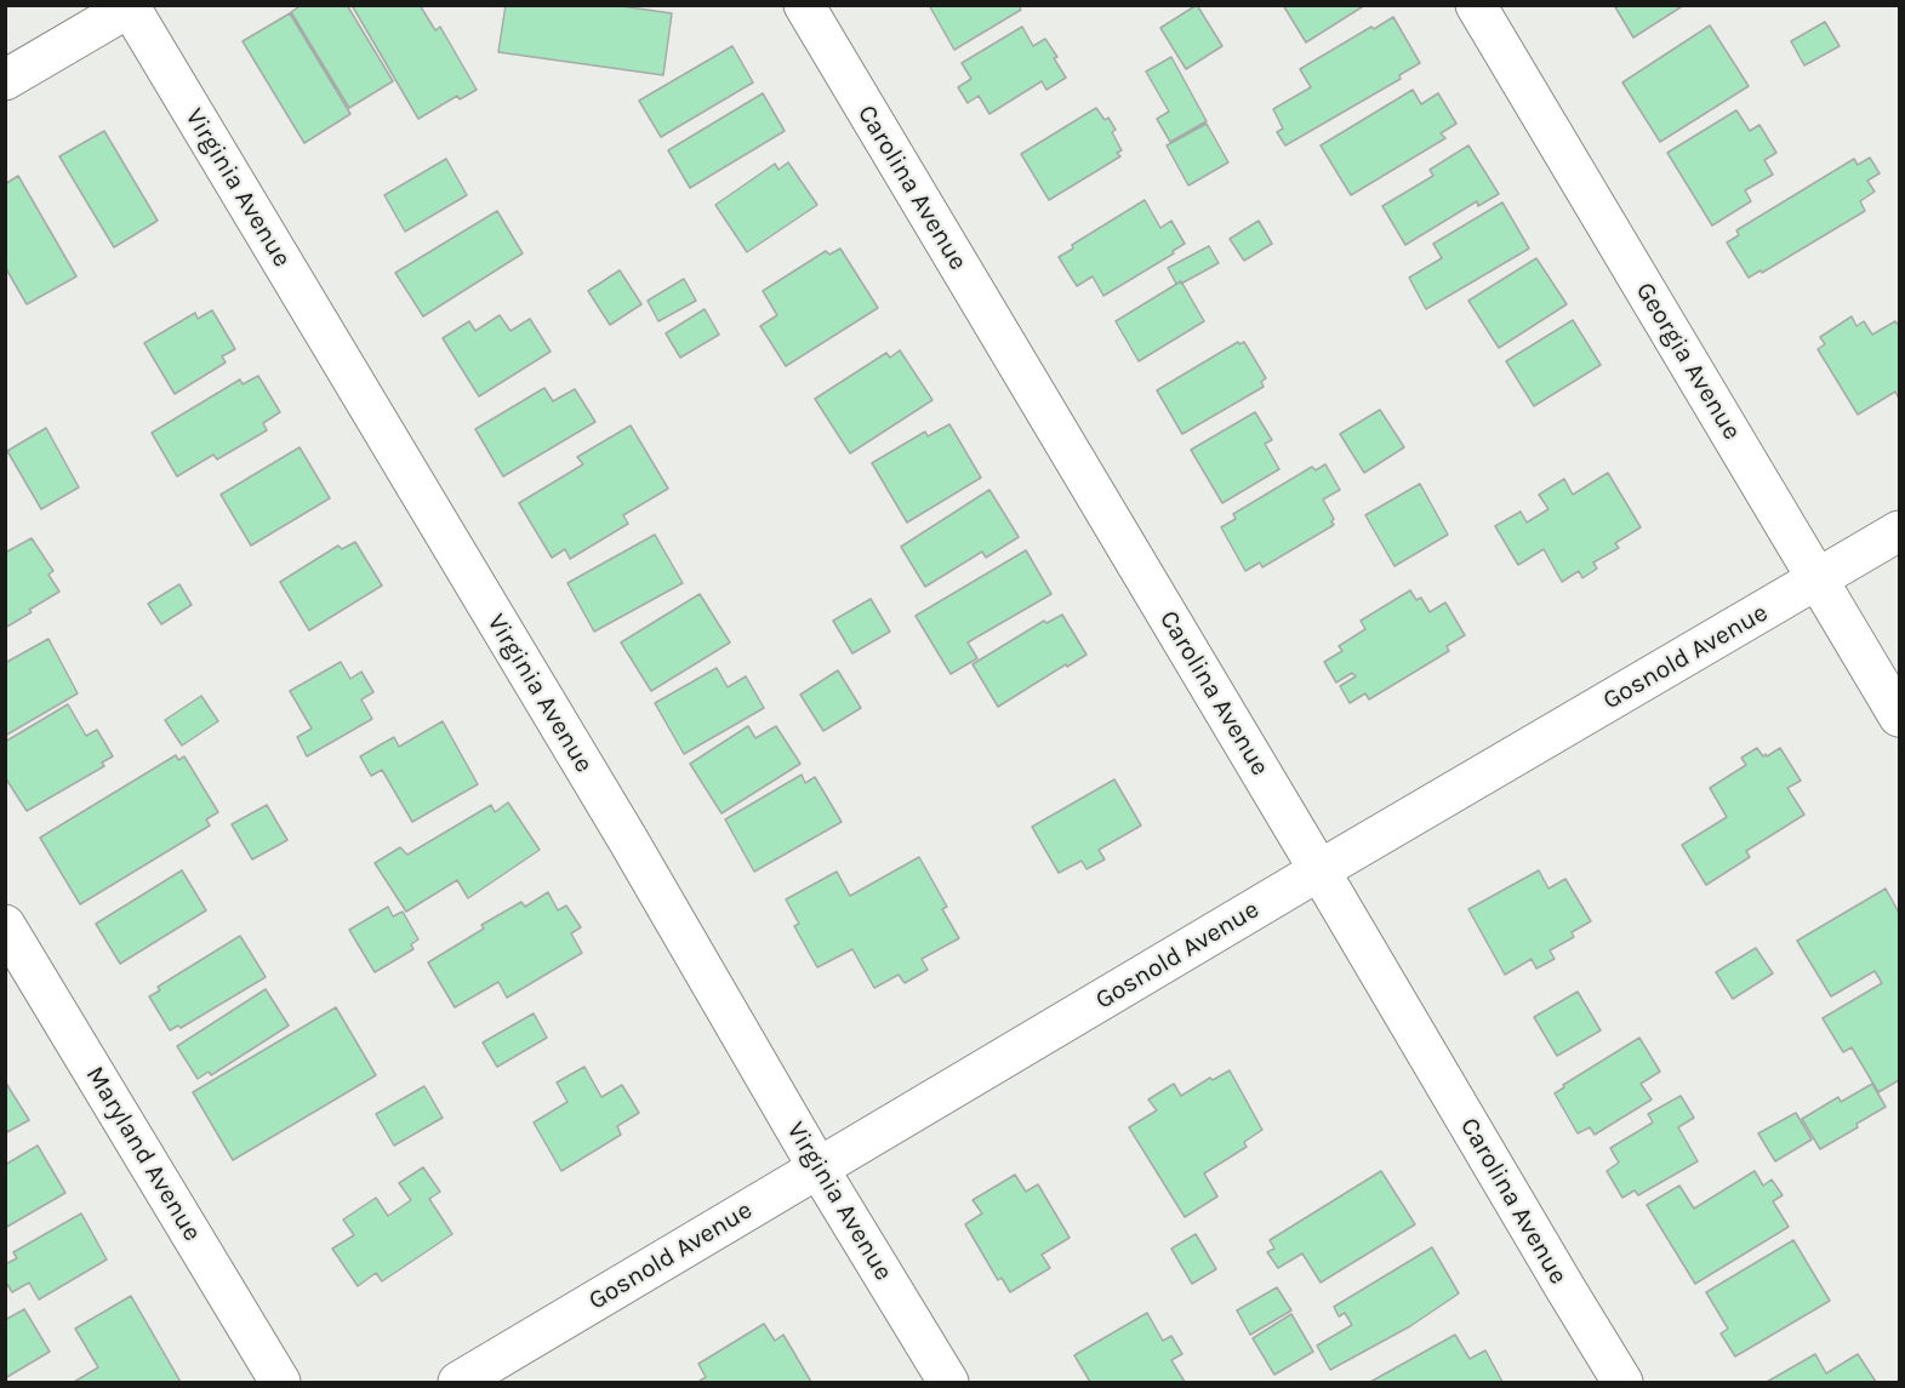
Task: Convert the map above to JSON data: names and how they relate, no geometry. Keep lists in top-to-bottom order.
{
  "streets": {
    "street": [
      "Virginia Avenue",
      "Carolina Avenue",
      "Georgia Avenue",
      "Gosnold Avenue",
      "Maryland Avenue"
    ]
  },
  "crossings": [
    ["Virginia Avenue", "Gosnold Avenue"],
    ["Carolina Avenue", "Gosnold Avenue"],
    ["Georgia Avenue", "Gosnold Avenue"]
  ]
}
